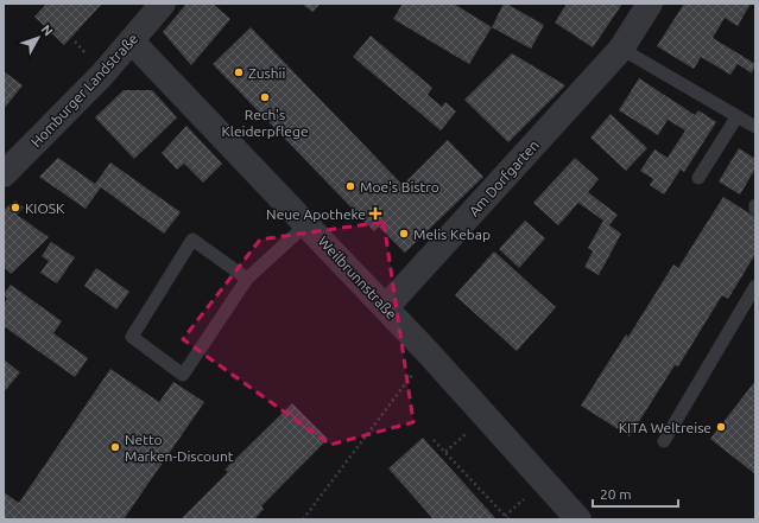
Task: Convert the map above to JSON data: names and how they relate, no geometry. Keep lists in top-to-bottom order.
{
  "streets": {
    "street": ["Homburger Landstraße", "Am Dorfgarten", "Weilbrunnstraße"]
  },
  "crossings": [
    ["Homburger Landstraße", "Weilbrunnstraße"],
    ["Am Dorfgarten", "Weilbrunnstraße"]
  ],
  "places": {
    "other": [
      "Zushii",
      "Rech's Kleiderpflege",
      "Moe's Bistro",
      "KIOSK",
      "Melis Kebap",
      "KITA Weltreise",
      "Netto Marken-Discount"
    ],
    "health": ["Neue Apotheke"]
  },
  "scale_bar": "20 m",
  "north": "top right"
}
